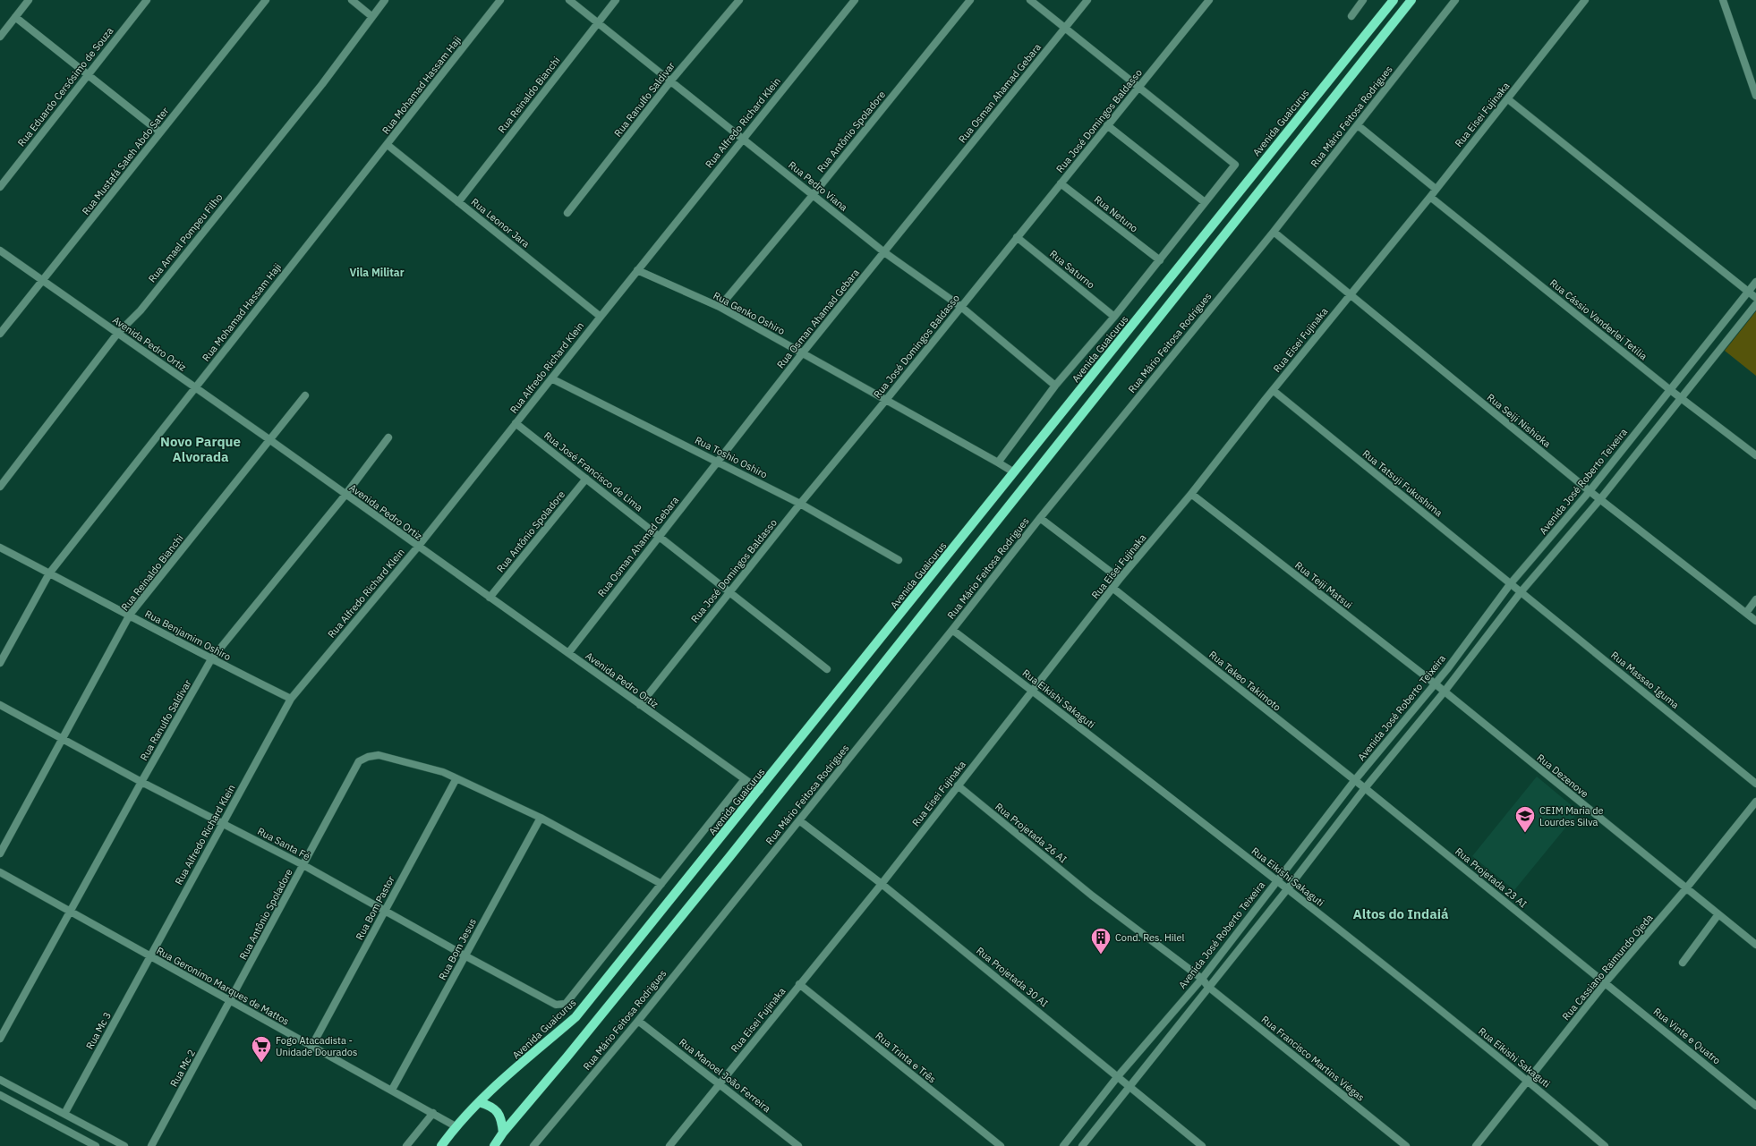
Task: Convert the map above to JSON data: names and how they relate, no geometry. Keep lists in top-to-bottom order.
{
  "streets": {
    "main road": ["Avenida Guaicurus"],
    "street": [
      "Rua Mohamad Hassam Haji",
      "Rua Eduardo Cersósimo de Souza",
      "Rua Osman Ahamad Gebara",
      "Rua Reinaldo Bianchi",
      "Rua Ranulfo Saldivar",
      "Rua Eisei Fujinaka",
      "Rua Mário Feitosa Rodrigues",
      "Rua José Domingos Baldasso",
      "Rua Alfredo Richard Klein",
      "Rua Antônio Spoladore",
      "Rua Mustafá Saleh Abdo Sater",
      "Rua Pedro Viana",
      "Rua Netuno",
      "Rua Leonor Jara",
      "Rua Amael Pompeu Filho",
      "Rua Saturno",
      "Rua Genko Oshiro",
      "Rua Cássio Vanderlei Tetilia",
      "Avenida Pedro Ortiz",
      "Rua Seiji Nishioka",
      "Rua Toshio Oshiro",
      "Rua José Francisco de Lima",
      "Avenida José Roberto Teixeira",
      "Rua Tatsuji Fukushima",
      "Rua Teiji Matsui",
      "Rua Benjamim Oshiro",
      "Rua Massao Iguma",
      "Rua Takeo Takimoto",
      "Rua Eikishi Sakaguti",
      "Rua Dezenove",
      "Rua Projetada 26 AI",
      "Rua Santa Fé",
      "Rua Projetada 23 AI",
      "Rua Bom Pastor",
      "Rua Bom Jesus",
      "Rua Cassiano Raimundo Ojeda",
      "Rua Projetada 30 AI",
      "Rua Geronimo Marques de Mattos",
      "Rua Mc 3",
      "Rua Vinte e Quatro",
      "Rua Trinta e Três",
      "Rua Francisco Martins Viégas",
      "Rua Mc 2",
      "Rua Manoel João Ferreira"
    ]
  },
  "crossings": [
    ["Rua Mohamad Hassam Haji", "Rua Leonor Jara"],
    ["Rua Mohamad Hassam Haji", "Avenida Pedro Ortiz"],
    ["Rua Mohamad Hassam Haji", "Rua Benjamim Oshiro"],
    ["Rua Osman Ahamad Gebara", "Rua Pedro Viana"],
    ["Rua Osman Ahamad Gebara", "Rua Genko Oshiro"],
    ["Rua Osman Ahamad Gebara", "Avenida Pedro Ortiz"],
    ["Rua Osman Ahamad Gebara", "Rua Toshio Oshiro"],
    ["Rua Osman Ahamad Gebara", "Rua José Francisco de Lima"],
    ["Rua Reinaldo Bianchi", "Rua Pedro Viana"],
    ["Rua Reinaldo Bianchi", "Rua Leonor Jara"],
    ["Rua Reinaldo Bianchi", "Avenida Pedro Ortiz"],
    ["Rua Reinaldo Bianchi", "Rua Benjamim Oshiro"],
    ["Rua Reinaldo Bianchi", "Rua Santa Fé"],
    ["Rua Ranulfo Saldivar", "Rua Pedro Viana"],
    ["Rua Ranulfo Saldivar", "Avenida Pedro Ortiz"],
    ["Rua Ranulfo Saldivar", "Rua Benjamim Oshiro"],
    ["Rua Ranulfo Saldivar", "Rua Santa Fé"],
    ["Rua Ranulfo Saldivar", "Rua Geronimo Marques de Mattos"],
    ["Rua Eisei Fujinaka", "Rua Cássio Vanderlei Tetilia"],
    ["Rua Eisei Fujinaka", "Rua Seiji Nishioka"],
    ["Rua Eisei Fujinaka", "Rua Tatsuji Fukushima"],
    ["Rua Eisei Fujinaka", "Rua Teiji Matsui"],
    ["Rua Eisei Fujinaka", "Rua Takeo Takimoto"],
    ["Rua Eisei Fujinaka", "Rua Eikishi Sakaguti"],
    ["Rua Eisei Fujinaka", "Rua Projetada 26 AI"],
    ["Rua Eisei Fujinaka", "Rua Projetada 30 AI"],
    ["Rua Eisei Fujinaka", "Rua Trinta e Três"],
    ["Rua Eisei Fujinaka", "Rua Manoel João Ferreira"],
    ["Rua Mário Feitosa Rodrigues", "Rua Seiji Nishioka"],
    ["Rua Mário Feitosa Rodrigues", "Rua Eikishi Sakaguti"],
    ["Rua Mário Feitosa Rodrigues", "Rua Projetada 30 AI"],
    ["Rua Mário Feitosa Rodrigues", "Rua Manoel João Ferreira"],
    ["Rua José Domingos Baldasso", "Rua Pedro Viana"],
    ["Rua José Domingos Baldasso", "Rua Netuno"],
    ["Rua José Domingos Baldasso", "Rua Saturno"],
    ["Rua José Domingos Baldasso", "Rua Genko Oshiro"],
    ["Rua José Domingos Baldasso", "Avenida Pedro Ortiz"],
    ["Rua José Domingos Baldasso", "Rua Toshio Oshiro"],
    ["Rua José Domingos Baldasso", "Rua José Francisco de Lima"],
    ["Rua Alfredo Richard Klein", "Rua Pedro Viana"],
    ["Rua Alfredo Richard Klein", "Rua Leonor Jara"],
    ["Rua Alfredo Richard Klein", "Rua Genko Oshiro"],
    ["Rua Alfredo Richard Klein", "Avenida Pedro Ortiz"],
    ["Rua Alfredo Richard Klein", "Rua Toshio Oshiro"],
    ["Rua Alfredo Richard Klein", "Rua José Francisco de Lima"],
    ["Rua Alfredo Richard Klein", "Rua Benjamim Oshiro"],
    ["Rua Alfredo Richard Klein", "Rua Santa Fé"],
    ["Rua Alfredo Richard Klein", "Rua Geronimo Marques de Mattos"],
    ["Rua Alfredo Richard Klein", "Rua Mc 3"],
    ["Avenida Guaicurus", "Rua Genko Oshiro"],
    ["Avenida Guaicurus", "Avenida Pedro Ortiz"],
    ["Avenida Guaicurus", "Rua Geronimo Marques de Mattos"],
    ["Rua Antônio Spoladore", "Rua Pedro Viana"],
    ["Rua Antônio Spoladore", "Rua Genko Oshiro"],
    ["Rua Antônio Spoladore", "Avenida Pedro Ortiz"],
    ["Rua Antônio Spoladore", "Rua José Francisco de Lima"],
    ["Rua Antônio Spoladore", "Rua Santa Fé"],
    ["Rua Antônio Spoladore", "Rua Bom Pastor"],
    ["Rua Antônio Spoladore", "Rua Geronimo Marques de Mattos"],
    ["Rua Antônio Spoladore", "Rua Mc 2"],
    ["Rua Mustafá Saleh Abdo Sater", "Avenida Pedro Ortiz"],
    ["Rua Amael Pompeu Filho", "Avenida Pedro Ortiz"],
    ["Rua Cássio Vanderlei Tetilia", "Avenida José Roberto Teixeira"],
    ["Rua Seiji Nishioka", "Avenida José Roberto Teixeira"],
    ["Avenida José Roberto Teixeira", "Rua Tatsuji Fukushima"],
    ["Avenida José Roberto Teixeira", "Rua Teiji Matsui"],
    ["Avenida José Roberto Teixeira", "Rua Takeo Takimoto"],
    ["Avenida José Roberto Teixeira", "Rua Eikishi Sakaguti"],
    ["Avenida José Roberto Teixeira", "Rua Projetada 26 AI"],
    ["Avenida José Roberto Teixeira", "Rua Projetada 30 AI"],
    ["Avenida José Roberto Teixeira", "Rua Francisco Martins Viégas"],
    ["Rua Tatsuji Fukushima", "Rua Massao Iguma"],
    ["Rua Teiji Matsui", "Rua Dezenove"],
    ["Rua Takeo Takimoto", "Rua Projetada 23 AI"],
    ["Rua Eikishi Sakaguti", "Rua Cassiano Raimundo Ojeda"],
    ["Rua Dezenove", "Rua Cassiano Raimundo Ojeda"],
    ["Rua Projetada 26 AI", "Rua Francisco Martins Viégas"],
    ["Rua Santa Fé", "Rua Bom Pastor"],
    ["Rua Santa Fé", "Rua Bom Jesus"],
    ["Rua Projetada 23 AI", "Rua Cassiano Raimundo Ojeda"],
    ["Rua Projetada 23 AI", "Rua Vinte e Quatro"],
    ["Rua Bom Pastor", "Rua Geronimo Marques de Mattos"],
    ["Rua Bom Jesus", "Rua Geronimo Marques de Mattos"],
    ["Rua Cassiano Raimundo Ojeda", "Rua Vinte e Quatro"],
    ["Rua Geronimo Marques de Mattos", "Rua Mc 3"],
    ["Rua Geronimo Marques de Mattos", "Rua Mc 2"]
  ],
  "districts": ["Vila Militar", "Novo Parque Alvorada", "Altos do Indaiá"],
  "places": {
    "school or university": ["CEIM Maria de Lourdes Silva"],
    "building": ["Cond. Res. Hilel"],
    "supermarket": ["Fogo Atacadista - Unidade Dourados"]
  }
}
